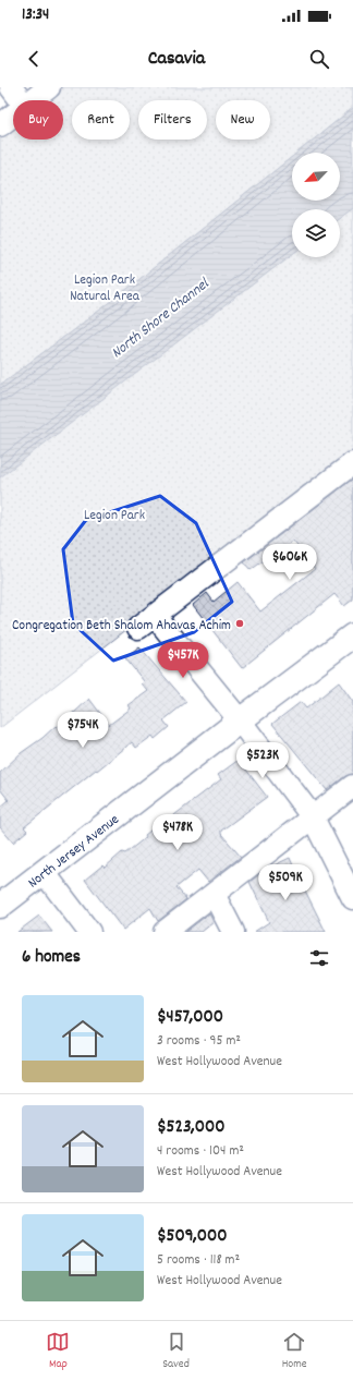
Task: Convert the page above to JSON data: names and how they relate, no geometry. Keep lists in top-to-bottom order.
{
  "streets": {
    "main road": ["North Jersey Avenue"]
  },
  "water": ["North Shore Channel"],
  "parks": ["Legion Park Natural Area", "Legion Park"],
  "places": ["Congregation Beth Shalom Ahavas Achim"],
  "north": "bottom left",
  "page": {
    "status": "13:34",
    "header": "Casavia",
    "chip": [
      "Buy",
      "Rent",
      "Filters",
      "New"
    ],
    "price": [
      "$606K",
      "$457K",
      "$754K",
      "$523K",
      "$478K",
      "$509K"
    ],
    "heading": "6 homes",
    "list": [
      {
        "name": "$457,000",
        "note": "3 rooms · 95 m² · West Hollywood Avenue"
      },
      {
        "name": "$523,000",
        "note": "4 rooms · 104 m² · West Hollywood Avenue"
      },
      {
        "name": "$509,000",
        "note": "5 rooms · 118 m² · West Hollywood Avenue"
      }
    ],
    "tabs": ["Map", "Saved", "Home"]
  }
}
